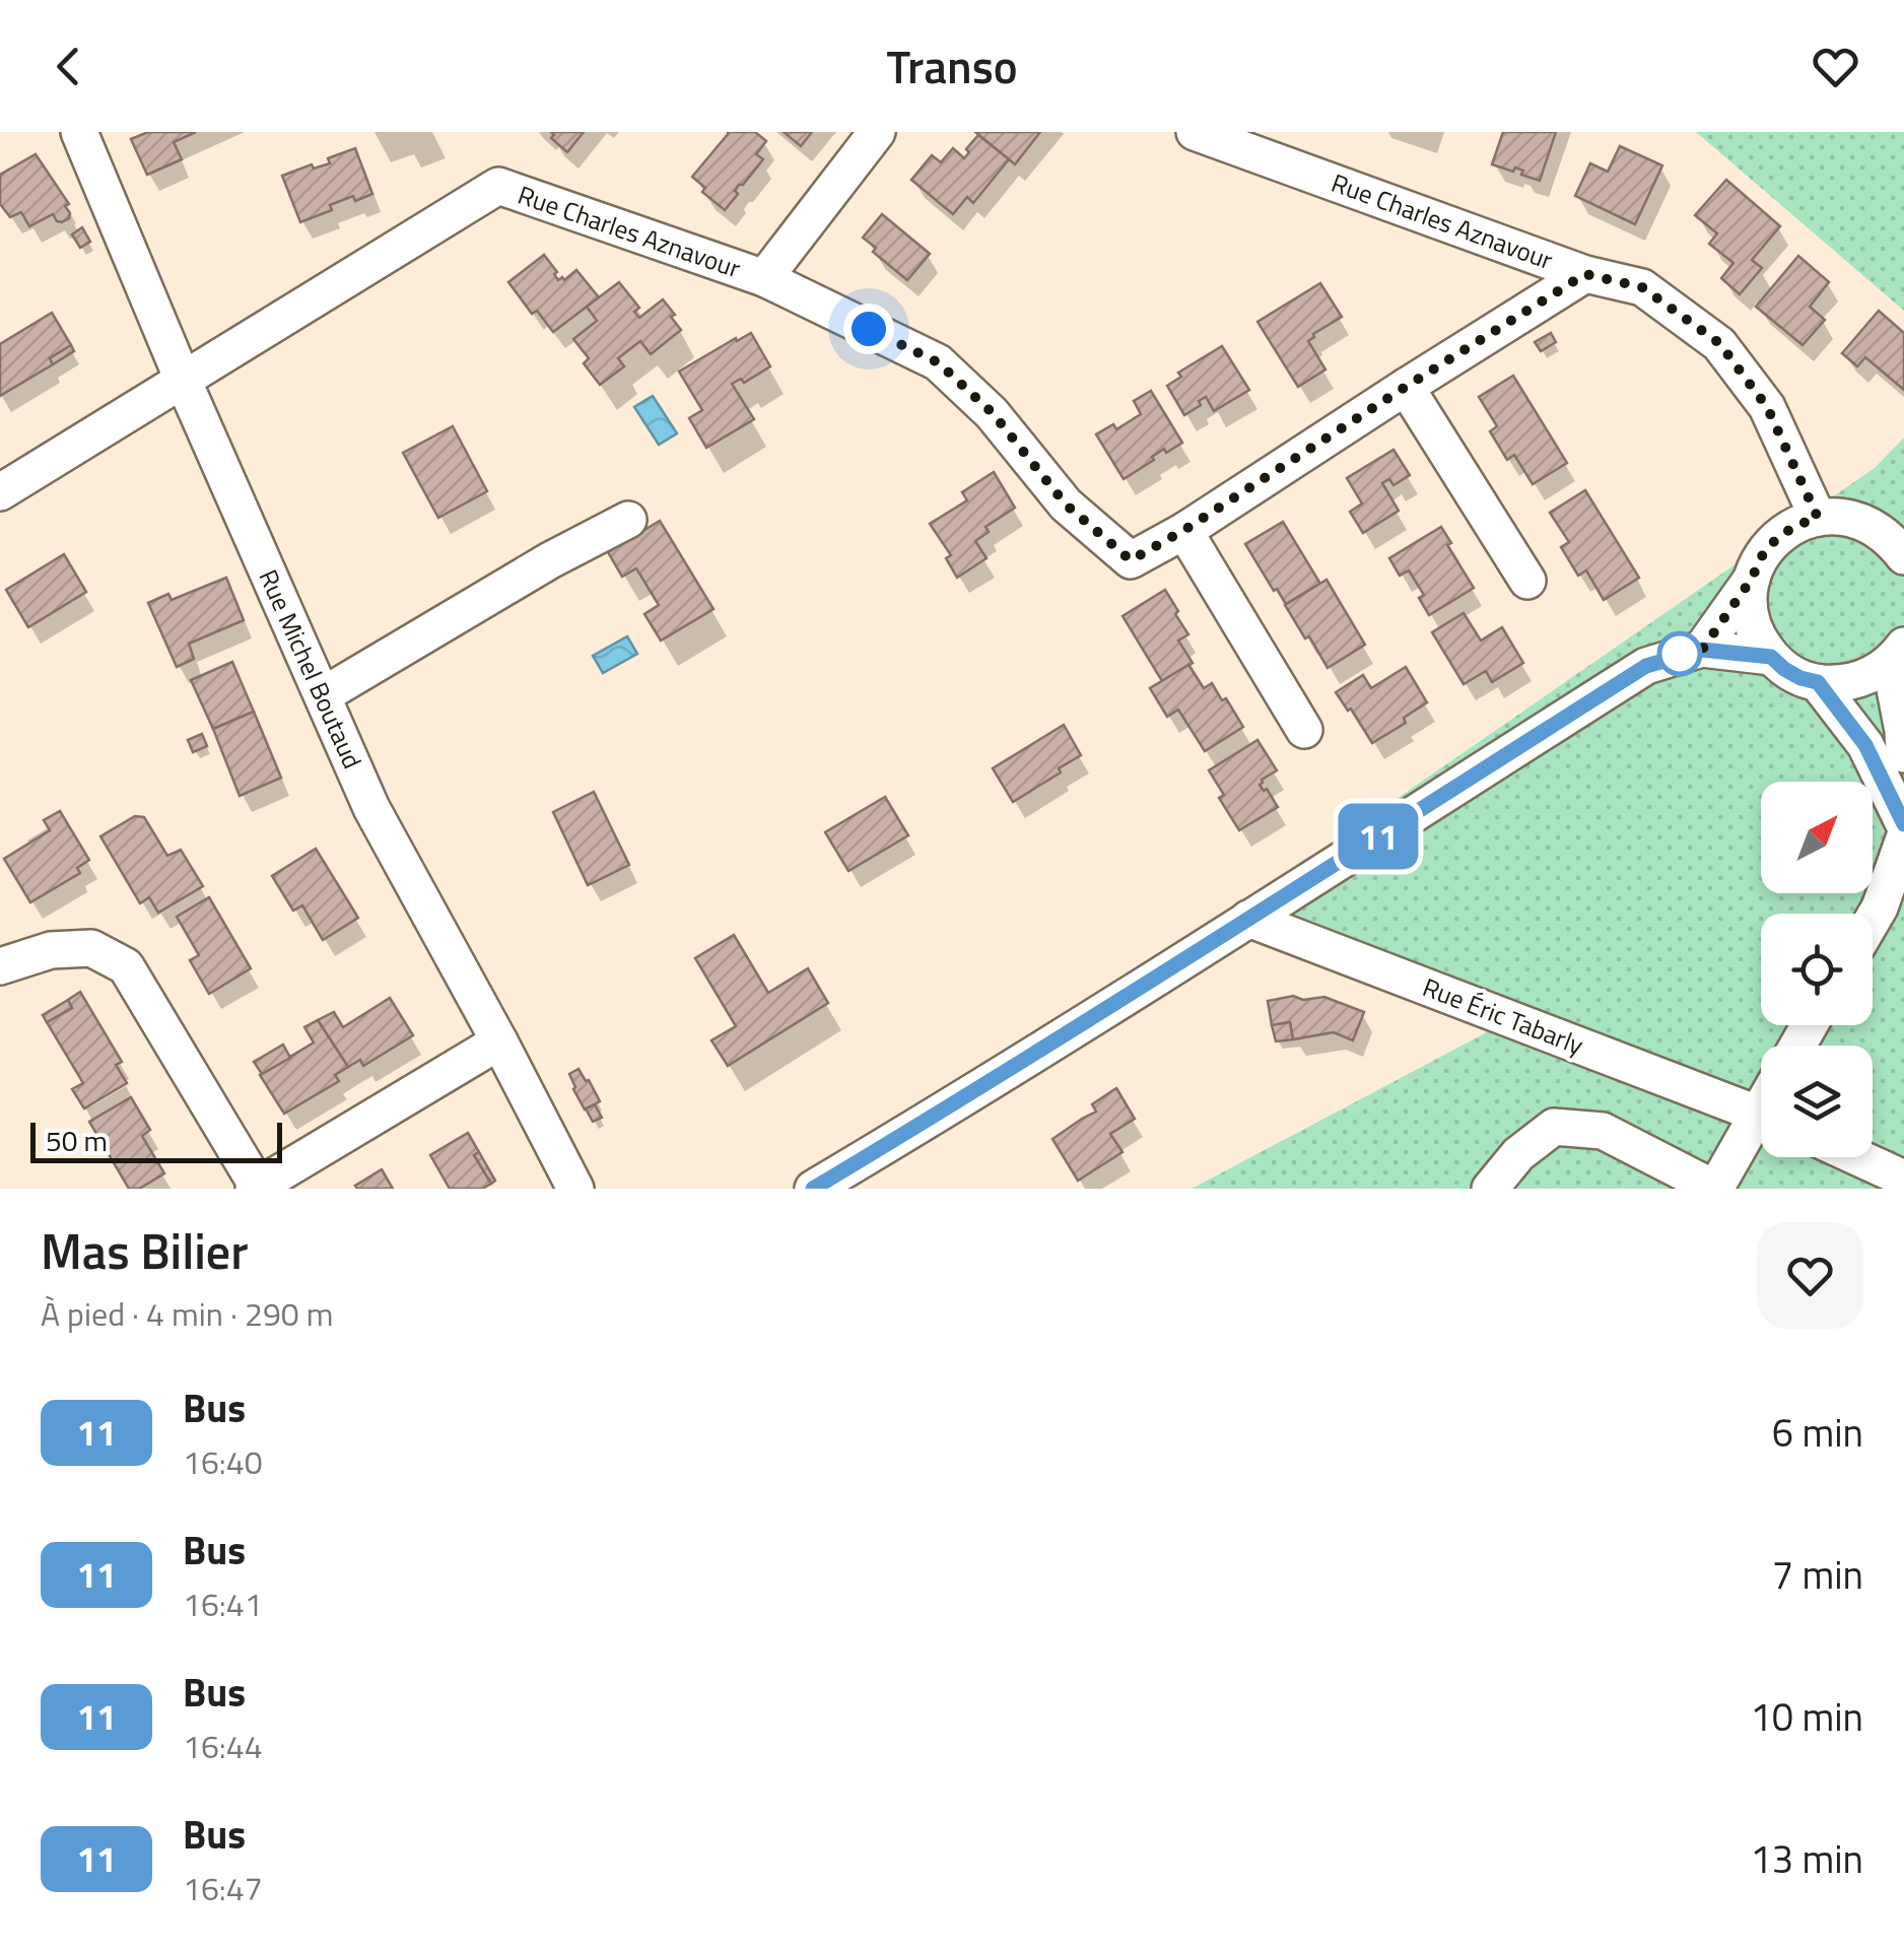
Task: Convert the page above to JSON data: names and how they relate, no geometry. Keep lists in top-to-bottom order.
{
  "streets": {
    "street": ["Rue Charles Aznavour", "Rue Michel Boutaud", "Rue Éric Tabarly"]
  },
  "crossings": [
    ["Rue Charles Aznavour", "Rue Michel Boutaud"]
  ],
  "lines": ["bus line 11"],
  "scale_bar": "50 m",
  "north": "top right",
  "page": {
    "header": "Transo",
    "on_map": "11",
    "scale": "50 m",
    "heading": ["Mas Bilier", "À pied · 4 min · 290 m"],
    "list": [
      {
        "mark": "11",
        "name": "Bus",
        "note": "16:40",
        "value": "6 min"
      },
      {
        "mark": "11",
        "name": "Bus",
        "note": "16:41",
        "value": "7 min"
      },
      {
        "mark": "11",
        "name": "Bus",
        "note": "16:44",
        "value": "10 min"
      },
      {
        "mark": "11",
        "name": "Bus",
        "note": "16:47",
        "value": "13 min"
      }
    ]
  }
}
